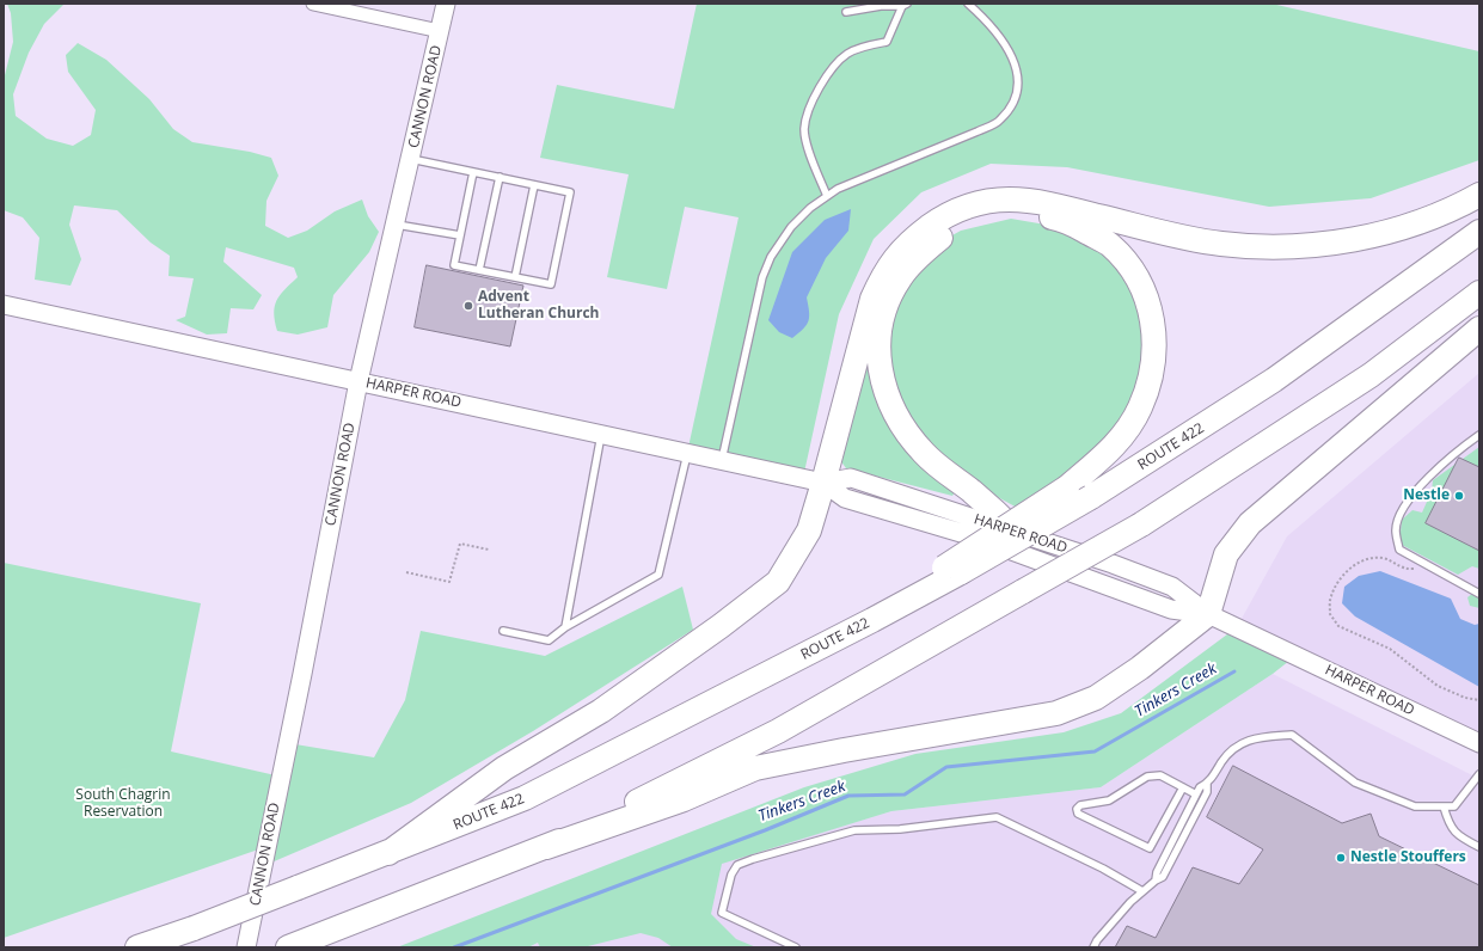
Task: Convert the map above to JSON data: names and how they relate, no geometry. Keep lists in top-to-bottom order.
{
  "streets": {
    "highway": ["ROUTE 422"],
    "street": ["CANNON ROAD", "HARPER ROAD"]
  },
  "crossings": [
    ["CANNON ROAD", "HARPER ROAD"]
  ],
  "water": ["Tinkers Creek"],
  "parks": ["South Chagrin Reservation"],
  "places": ["Advent Lutheran Church", "Nestle", "Nestle Stouffers"]
}
